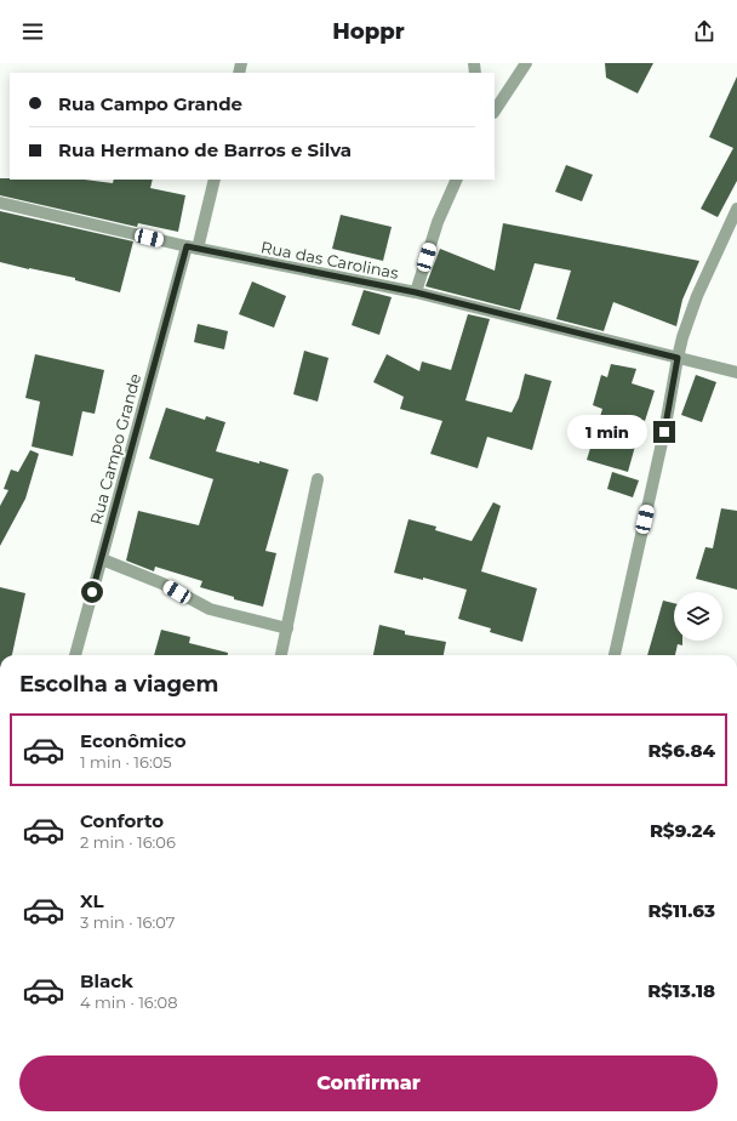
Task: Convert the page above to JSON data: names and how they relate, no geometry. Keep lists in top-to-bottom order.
{
  "streets": {
    "street": ["Rua das Carolinas", "Rua Campo Grande"]
  },
  "crossings": [
    ["Rua das Carolinas", "Rua Campo Grande"]
  ],
  "page": {
    "header": "Hoppr",
    "banner": ["Rua Campo Grande", "Rua Hermano de Barros e Silva"],
    "bubble": "1 min",
    "heading": "Escolha a viagem",
    "list": [
      {
        "name": "Econômico",
        "note": "1 min · 16:05",
        "value": "R$6.84"
      },
      {
        "name": "Conforto",
        "note": "2 min · 16:06",
        "value": "R$9.24"
      },
      {
        "name": "XL",
        "note": "3 min · 16:07",
        "value": "R$11.63"
      },
      {
        "name": "Black",
        "note": "4 min · 16:08",
        "value": "R$13.18"
      }
    ],
    "buttons": "Confirmar"
  }
}
